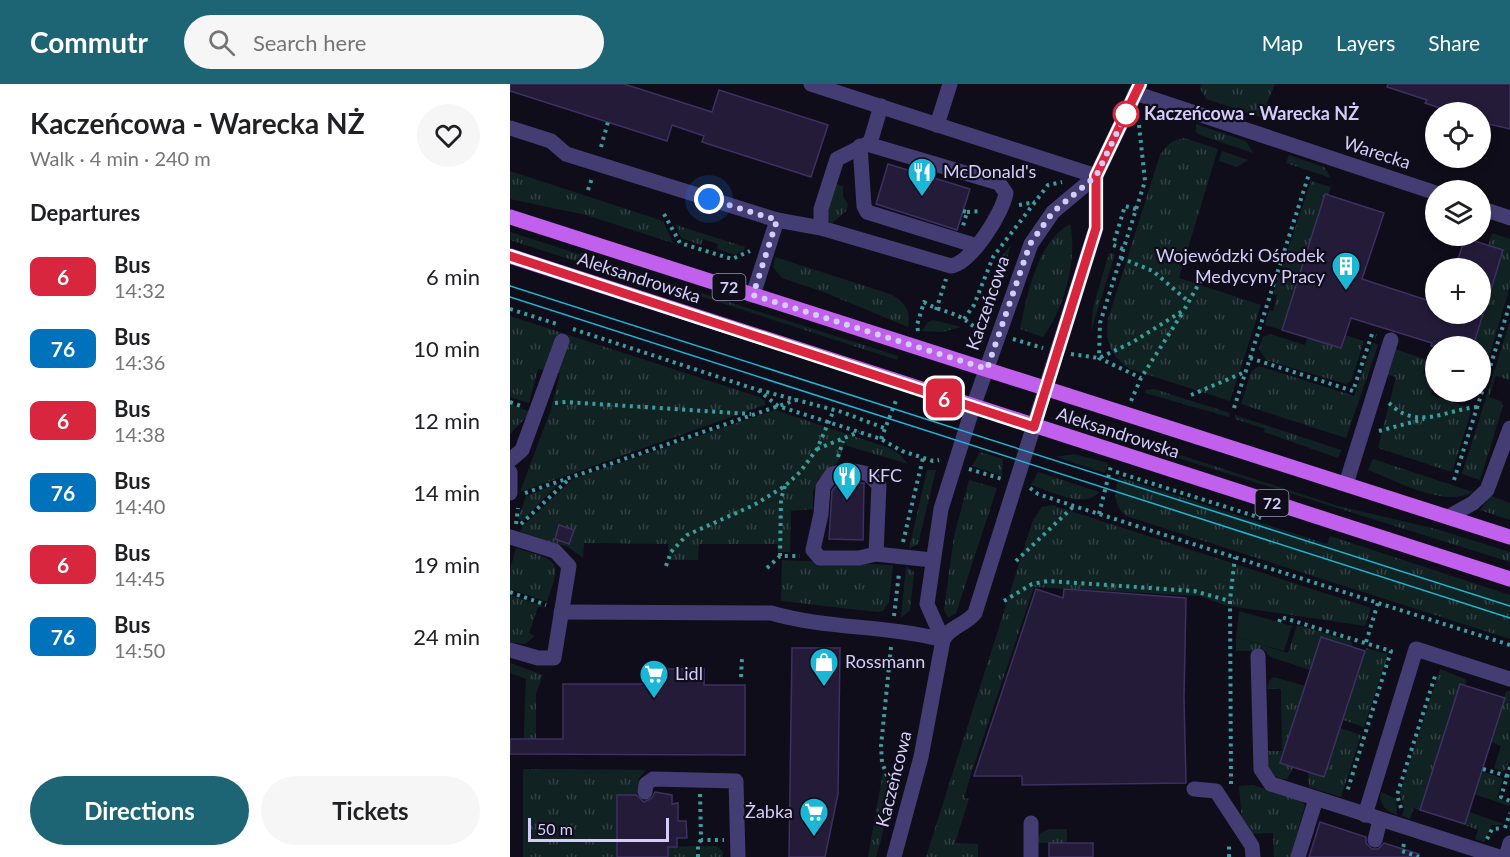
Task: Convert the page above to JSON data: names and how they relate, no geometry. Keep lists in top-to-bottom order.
{
  "streets": {
    "main road": ["Aleksandrowska", "72"],
    "street": ["Warecka", "Kaczeńcowa"]
  },
  "crossings": [
    ["Warecka", "Kaczeńcowa"],
    ["Aleksandrowska", "Kaczeńcowa"]
  ],
  "places": {
    "other": ["Kaczeńcowa - Warecka NŻ"],
    "restaurant": ["McDonald's", "KFC"],
    "building": ["Wojewódzki Ośrodek Medycyny Pracy"],
    "shop": ["Rossmann"],
    "supermarket": ["Lidl", "Żabka"]
  },
  "lines": ["bus line 6"],
  "scale_bar": "50 m",
  "page": {
    "header": "Commutr",
    "search": "Search here",
    "nav": ["Map", "Layers", "Share"],
    "heading": [
      ["Kaczeńcowa - Warecka NŻ", "Walk · 4 min · 240 m"],
      "Departures"
    ],
    "on_map": "6",
    "map_buttons": ["+", "−"],
    "list": [
      {
        "mark": "6",
        "name": "Bus",
        "note": "14:32",
        "value": "6 min"
      },
      {
        "mark": "76",
        "name": "Bus",
        "note": "14:36",
        "value": "10 min"
      },
      {
        "mark": "6",
        "name": "Bus",
        "note": "14:38",
        "value": "12 min"
      },
      {
        "mark": "76",
        "name": "Bus",
        "note": "14:40",
        "value": "14 min"
      },
      {
        "mark": "6",
        "name": "Bus",
        "note": "14:45",
        "value": "19 min"
      },
      {
        "mark": "76",
        "name": "Bus",
        "note": "14:50",
        "value": "24 min"
      }
    ],
    "buttons": ["Directions", "Tickets"],
    "scale": "50 m"
  }
}
